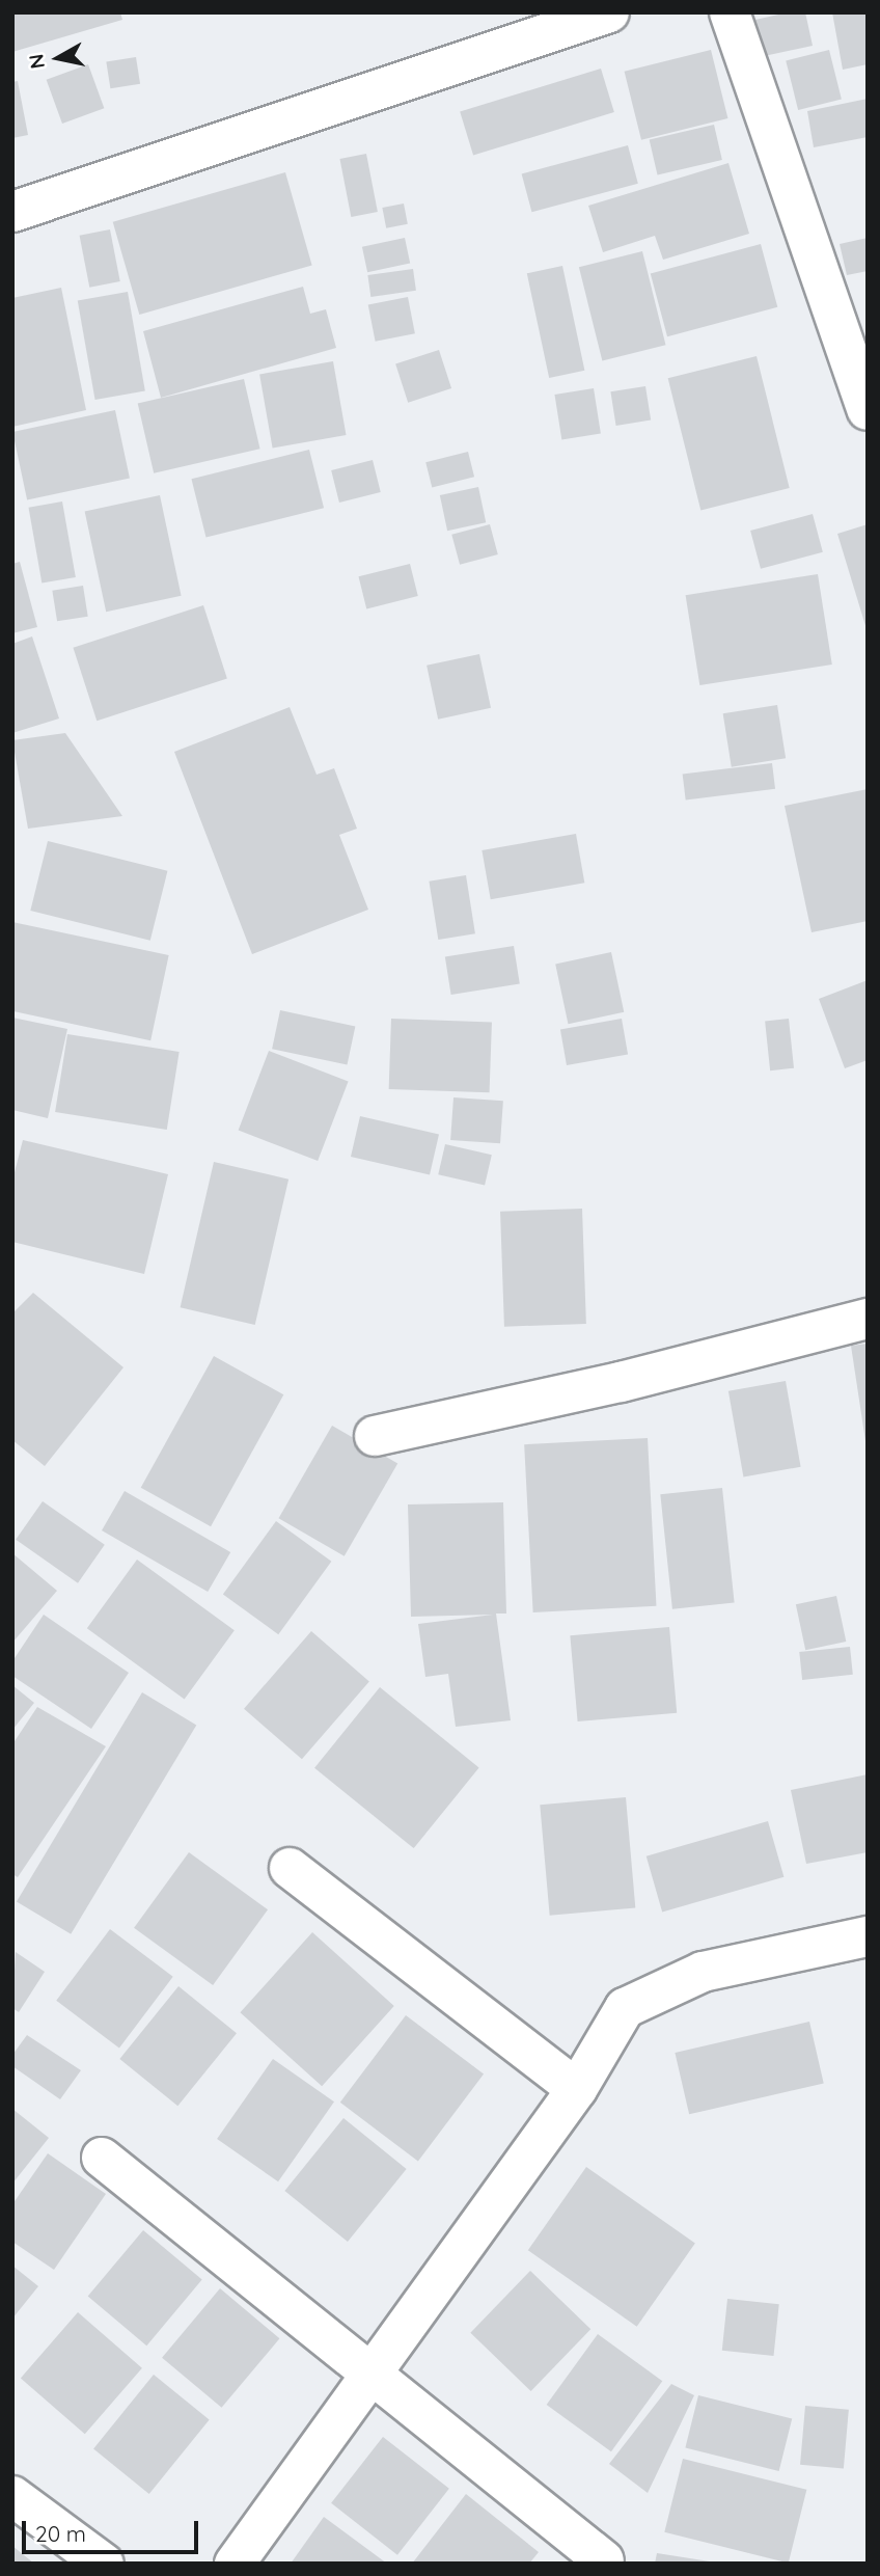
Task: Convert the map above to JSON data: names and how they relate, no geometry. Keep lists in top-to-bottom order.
{
  "scale_bar": "20 m",
  "north": "left"
}
